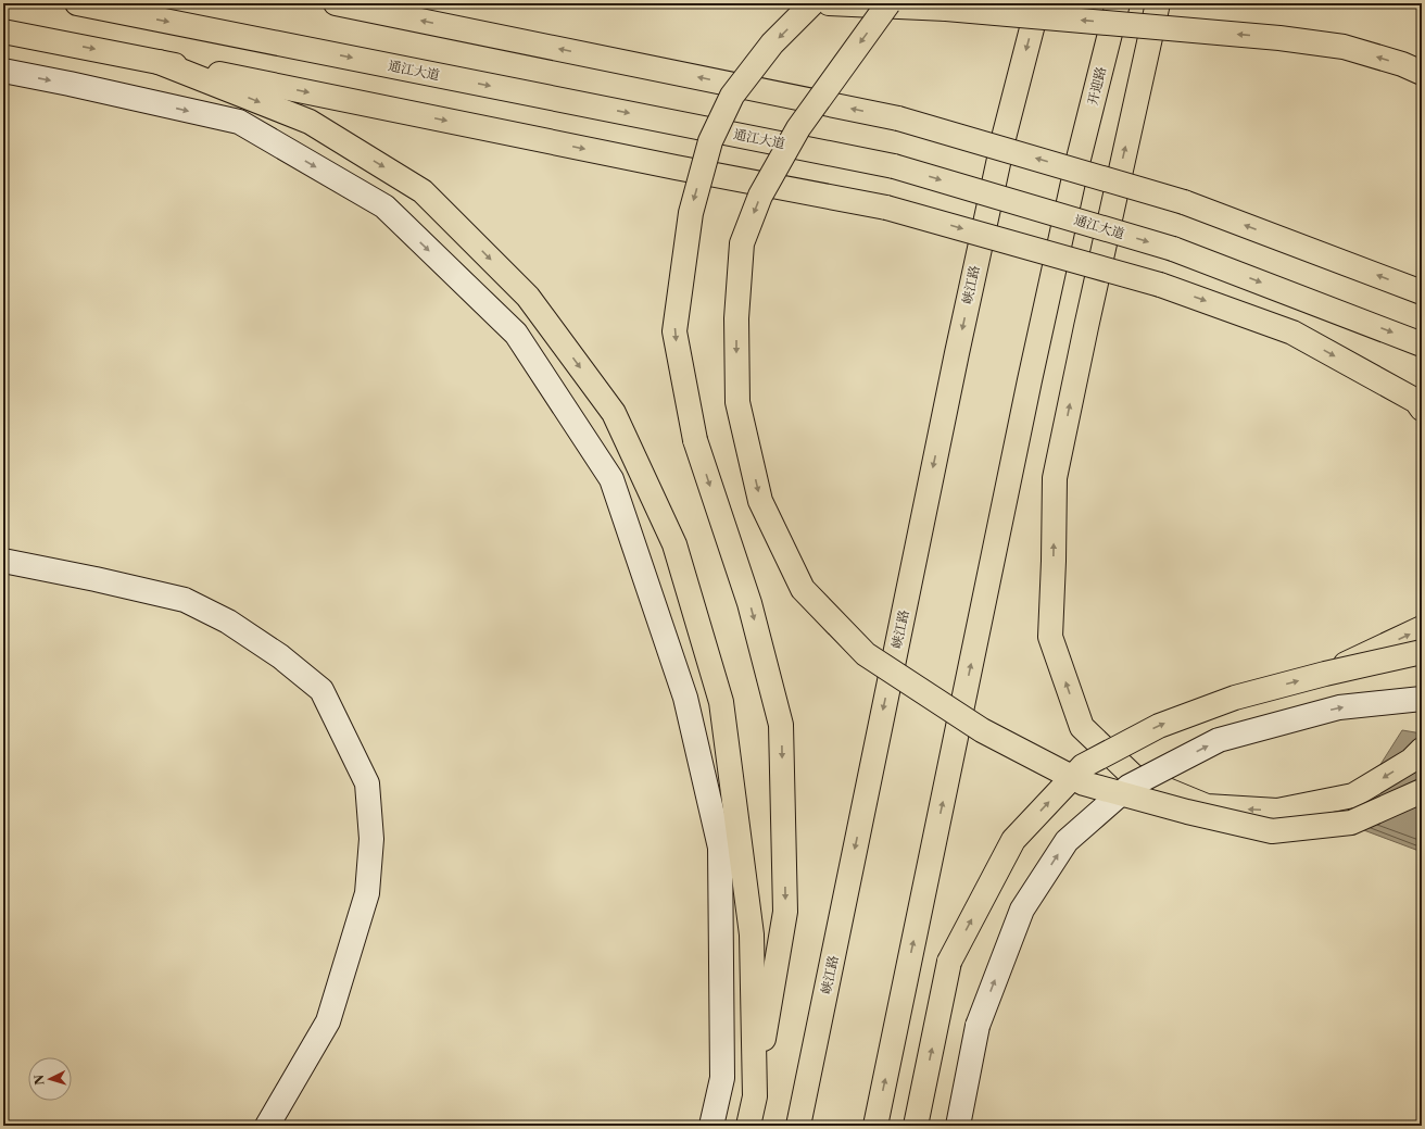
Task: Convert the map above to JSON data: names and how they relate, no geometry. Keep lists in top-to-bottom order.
{
  "streets": {
    "main road": ["通江大道", "开迎路", "峡江路"]
  },
  "north": "left"
}
